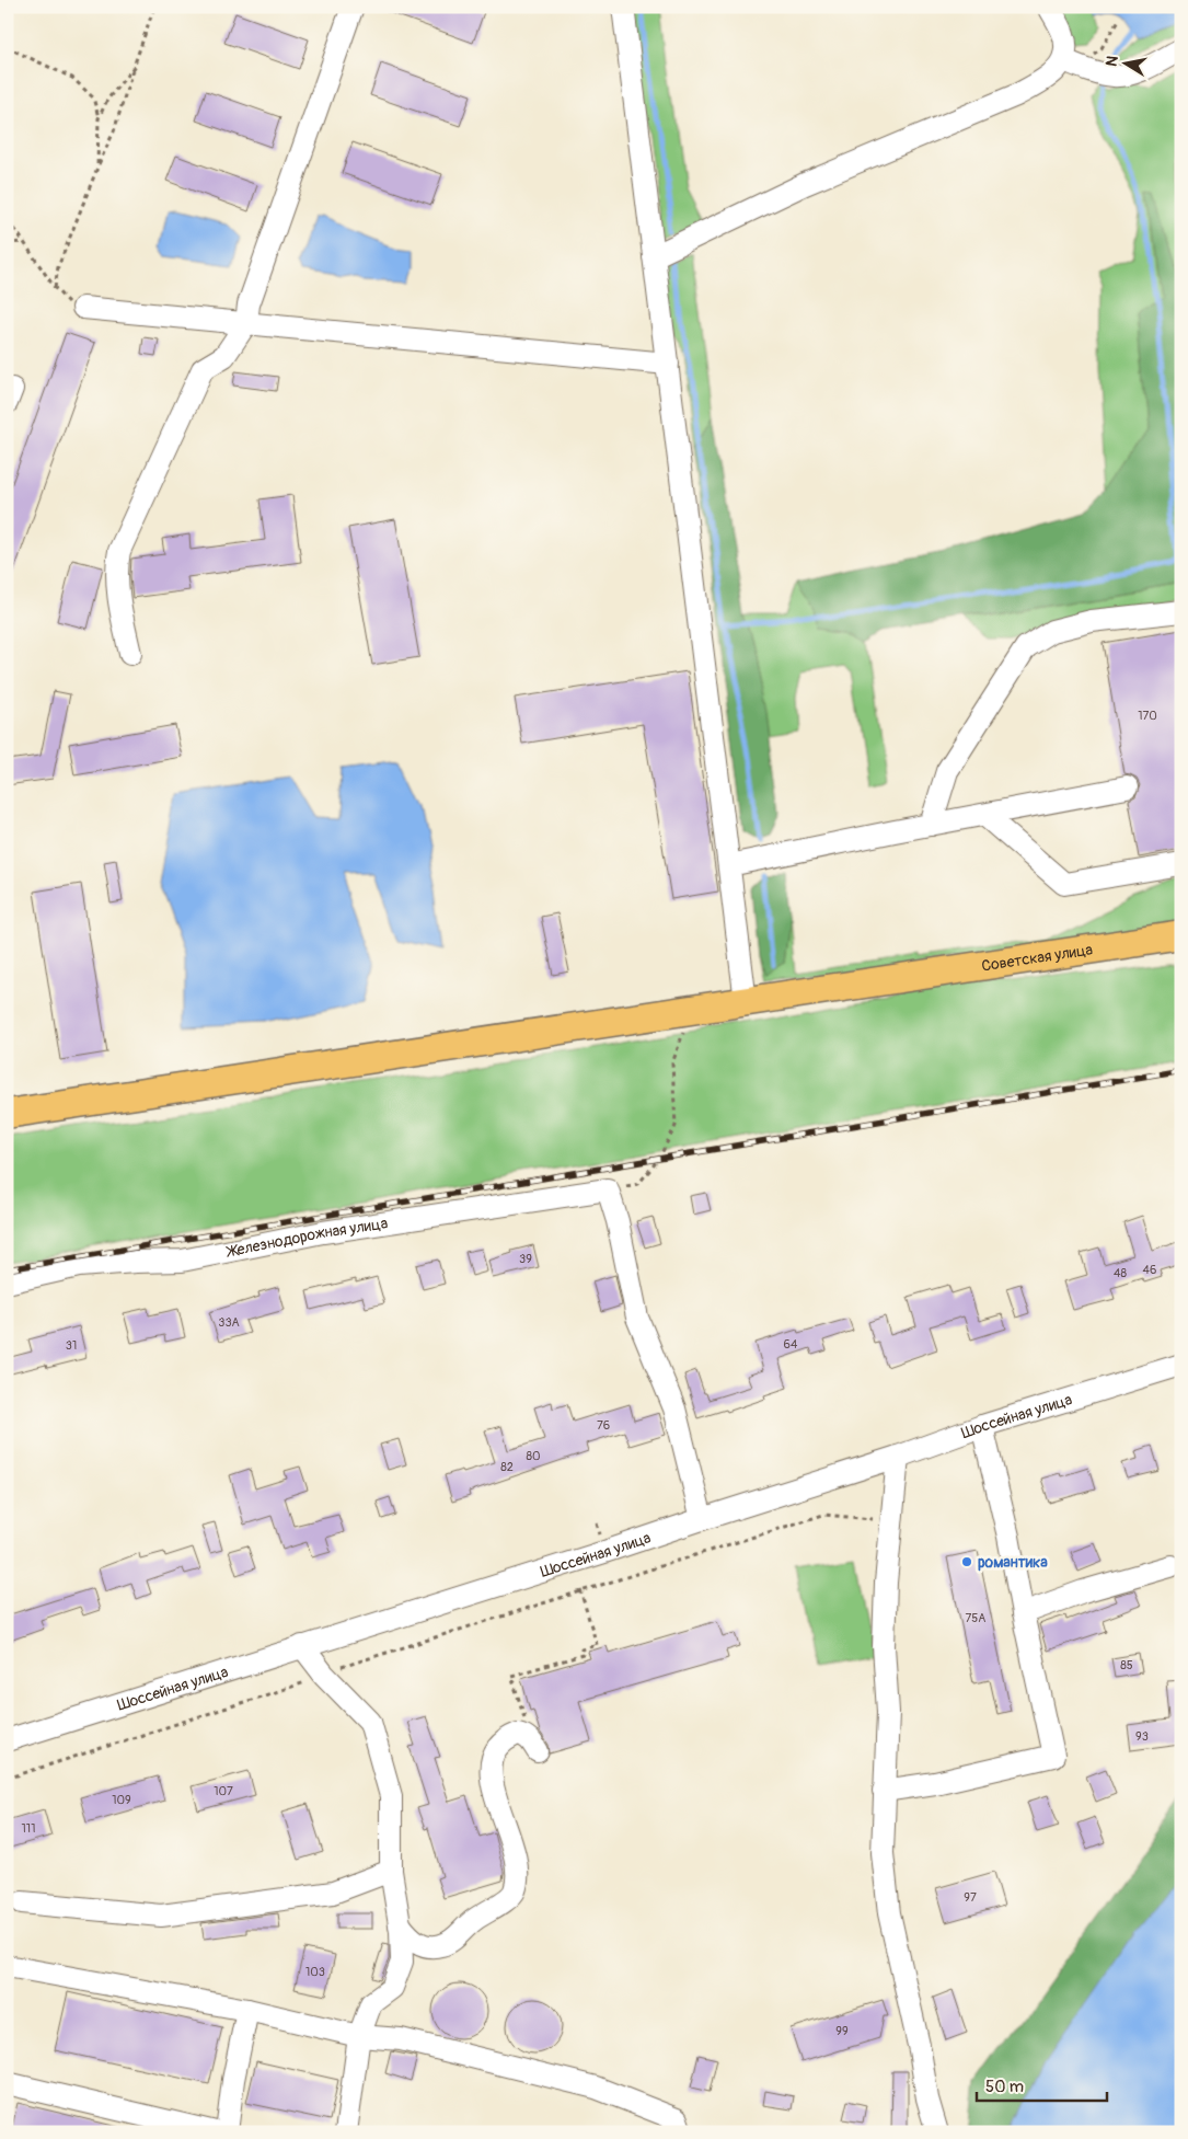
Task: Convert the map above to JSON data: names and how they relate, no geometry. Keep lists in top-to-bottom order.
{
  "streets": {
    "main road": ["Советская улица"],
    "street": ["Железнодорожная улица", "Шоссейная улица"]
  },
  "places": ["романтика"],
  "house_numbers": [
    "170",
    "39",
    "46",
    "48",
    "33А",
    "64",
    "31",
    "76",
    "80",
    "82",
    "75А",
    "85",
    "93",
    "107",
    "109",
    "111",
    "97",
    "103",
    "99"
  ],
  "scale_bar": "50 m",
  "north": "left"
}
